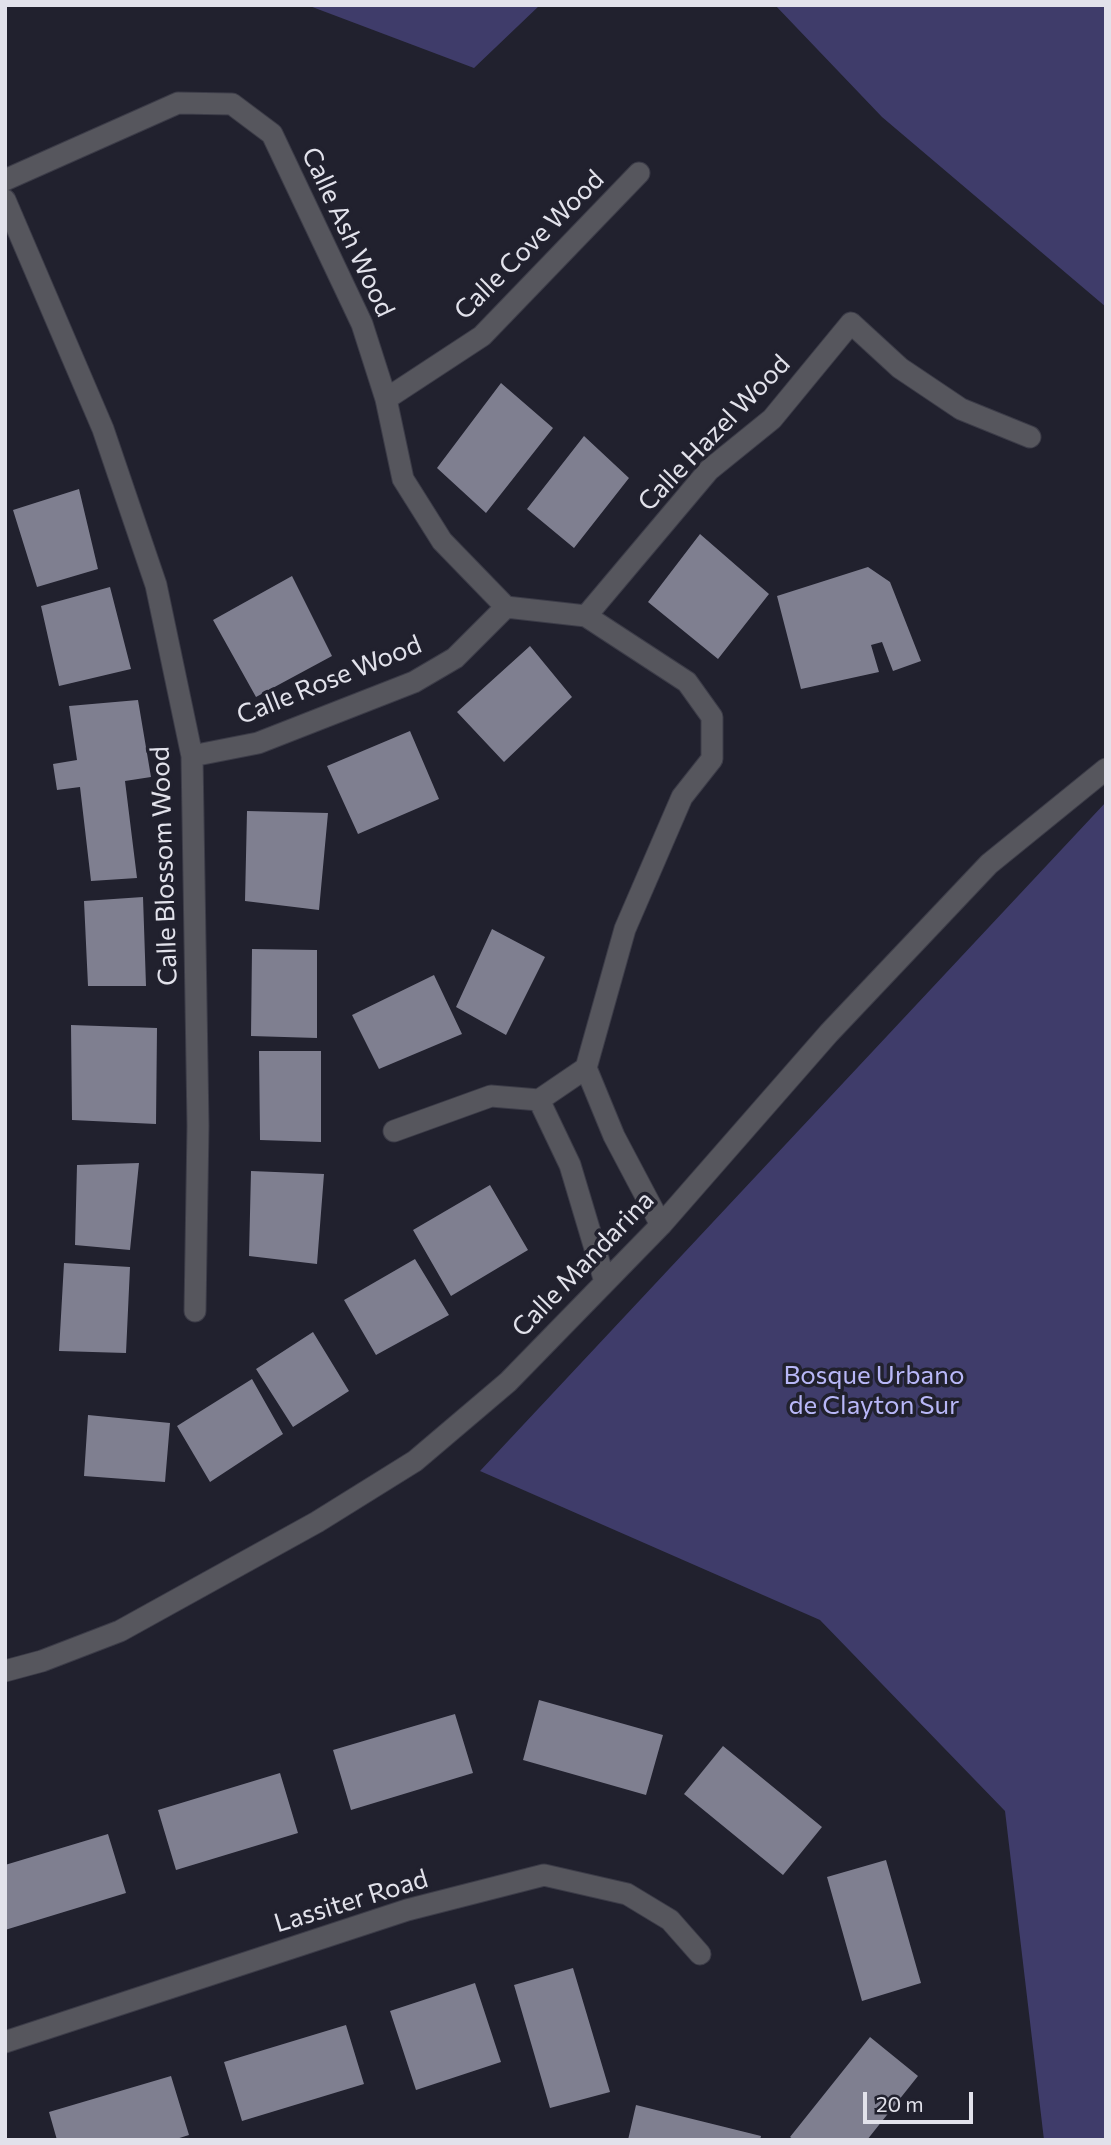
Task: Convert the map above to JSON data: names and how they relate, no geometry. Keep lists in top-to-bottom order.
{
  "streets": {
    "street": [
      "Calle Ash Wood",
      "Calle Cove Wood",
      "Calle Hazel Wood",
      "Calle Rose Wood",
      "Calle Blossom Wood",
      "Calle Mandarina",
      "Lassiter Road"
    ]
  },
  "crossings": [
    ["Calle Ash Wood", "Calle Cove Wood"],
    ["Calle Ash Wood", "Calle Rose Wood"],
    ["Calle Rose Wood", "Calle Blossom Wood"]
  ],
  "parks": ["Bosque Urbano de Clayton Sur"],
  "scale_bar": "20 m"
}
